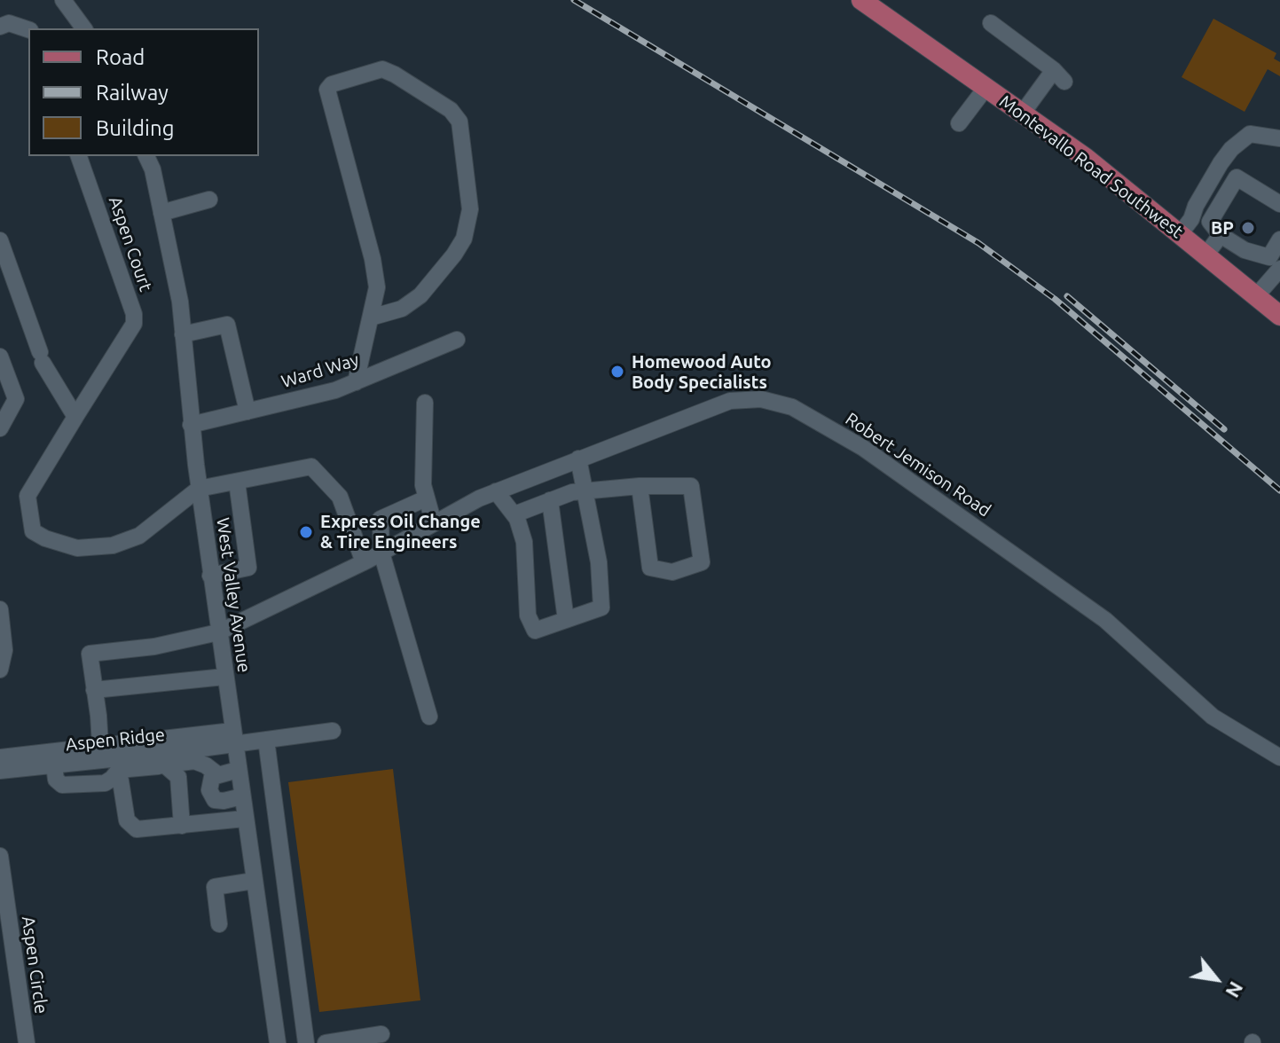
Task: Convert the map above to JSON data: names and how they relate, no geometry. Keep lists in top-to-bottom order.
{
  "streets": {
    "main road": ["Montevallo Road Southwest"],
    "street": [
      "Aspen Court",
      "Ward Way",
      "Robert Jemison Road",
      "West Valley Avenue",
      "Aspen Ridge",
      "Aspen Circle"
    ]
  },
  "crossings": [
    ["Aspen Court", "West Valley Avenue"],
    ["Ward Way", "West Valley Avenue"],
    ["Robert Jemison Road", "West Valley Avenue"],
    ["West Valley Avenue", "Aspen Ridge"]
  ],
  "places": ["BP", "Homewood Auto Body Specialists", "Express Oil Change & Tire Engineers"],
  "legend": ["Road", "Railway", "Building"],
  "north": "bottom right"
}
